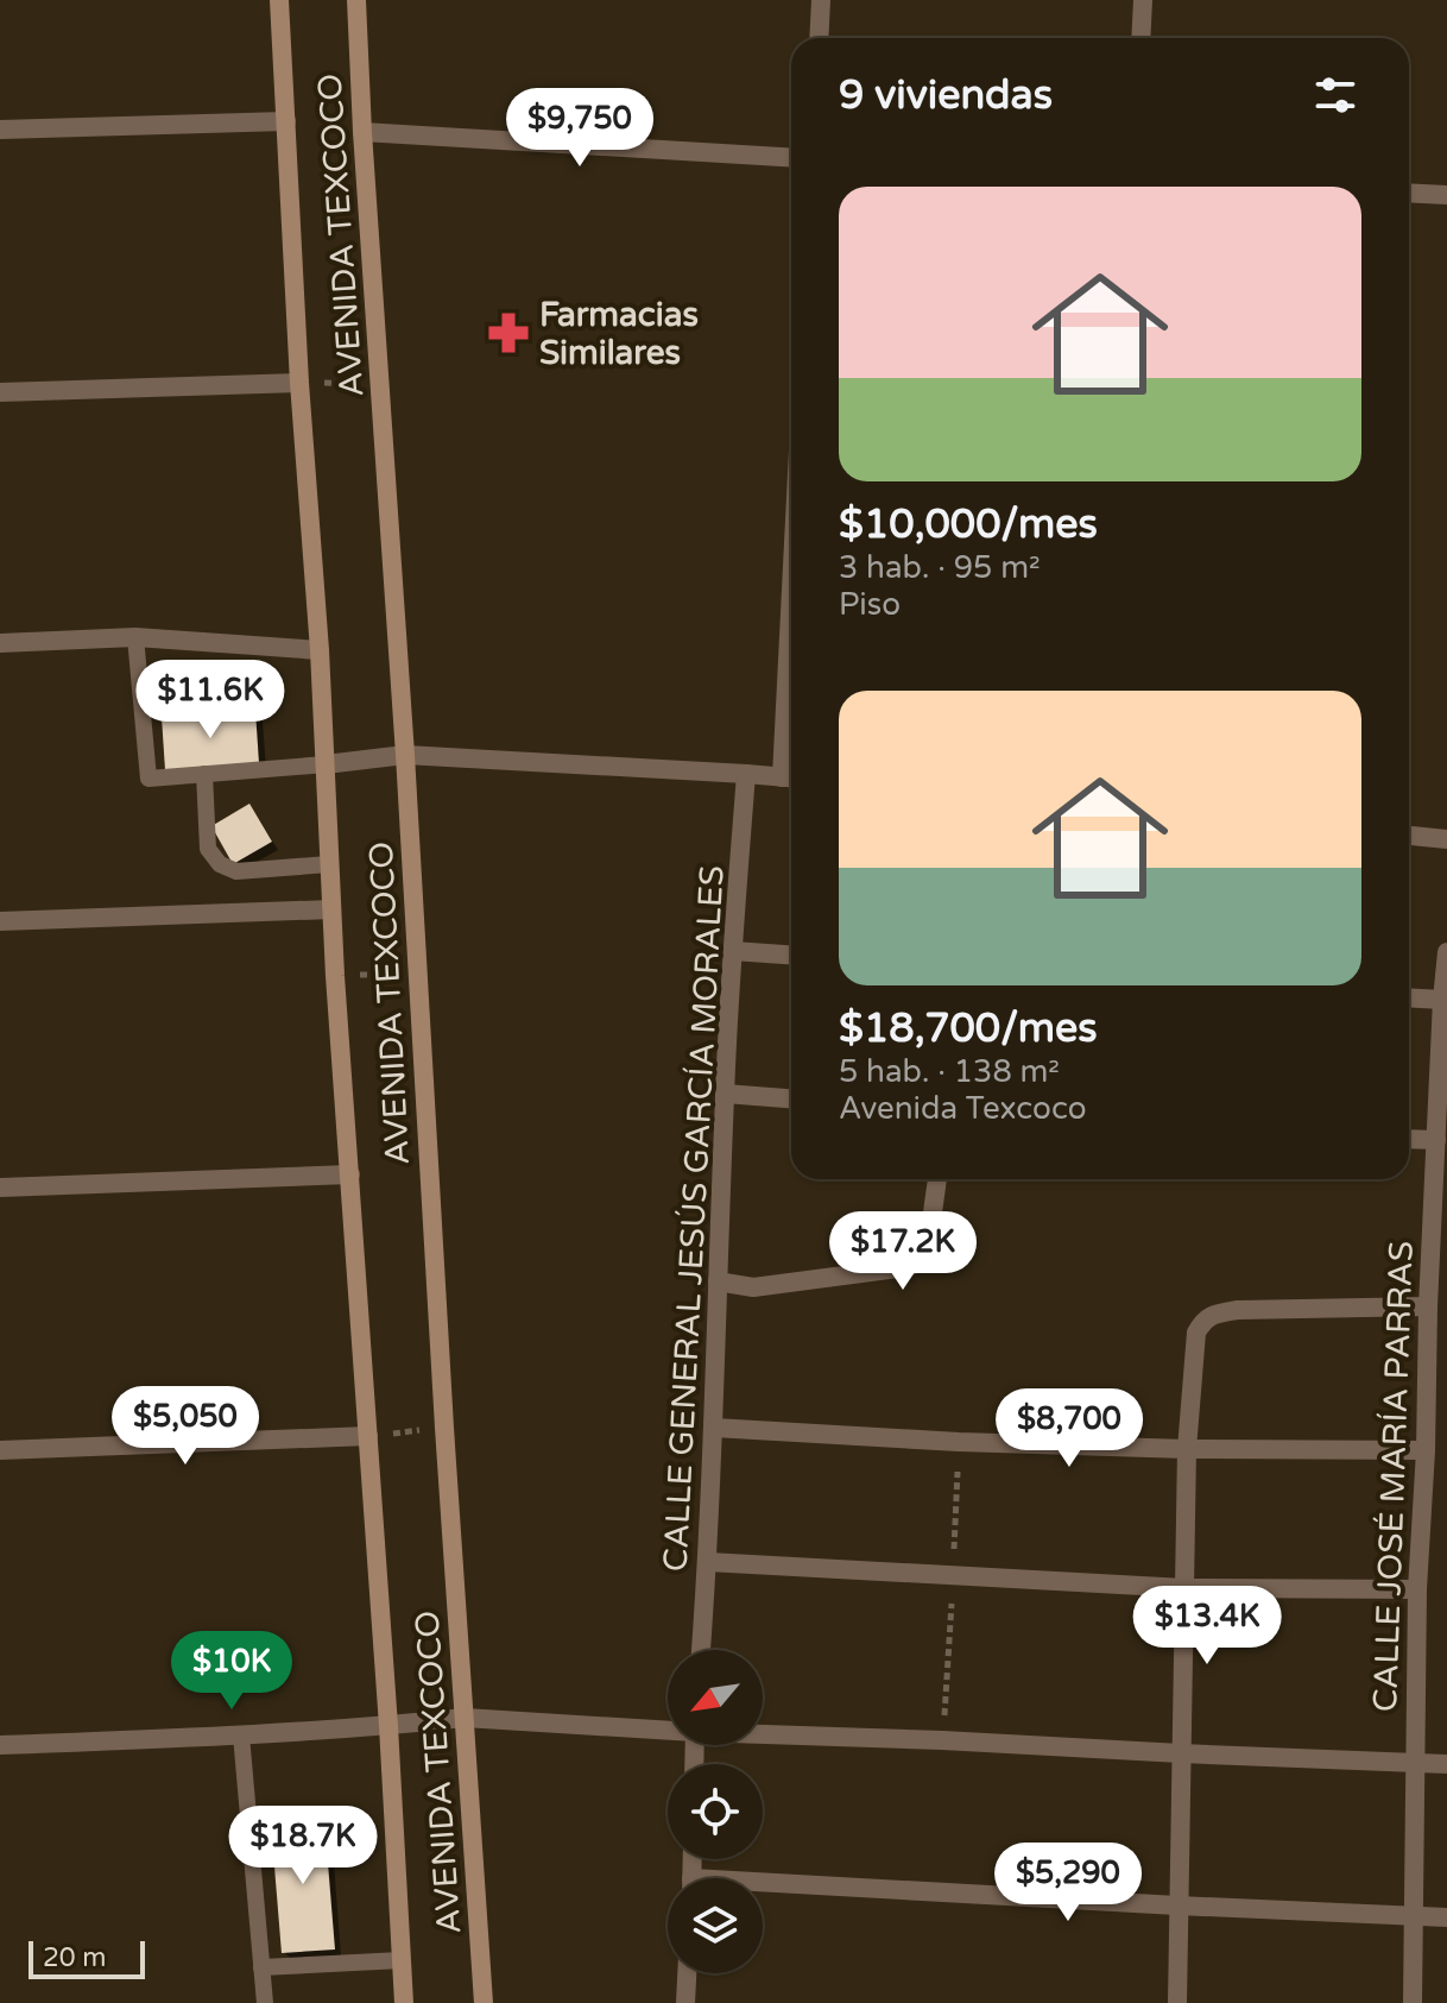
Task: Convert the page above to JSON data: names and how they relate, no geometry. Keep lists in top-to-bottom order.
{
  "streets": {
    "main road": ["AVENIDA TEXCOCO"],
    "street": ["CALLE GENERAL JESÚS GARCÍA MORALES", "CALLE JOSÉ MARÍA PARRAS"]
  },
  "places": {
    "pharmacy": ["Farmacias Similares"]
  },
  "scale_bar": "20 m",
  "north": "bottom left",
  "page": {
    "heading": "9 viviendas",
    "price": [
      "$9,750",
      "$11.6K",
      "$17.2K",
      "$5,050",
      "$8,700",
      "$13.4K",
      "$10K",
      "$18.7K",
      "$5,290"
    ],
    "list": [
      {
        "name": "$10,000/mes",
        "note": "3 hab. · 95 m² · Piso"
      },
      {
        "name": "$18,700/mes",
        "note": "5 hab. · 138 m² · Avenida Texcoco"
      }
    ],
    "scale": "20 m"
  }
}
